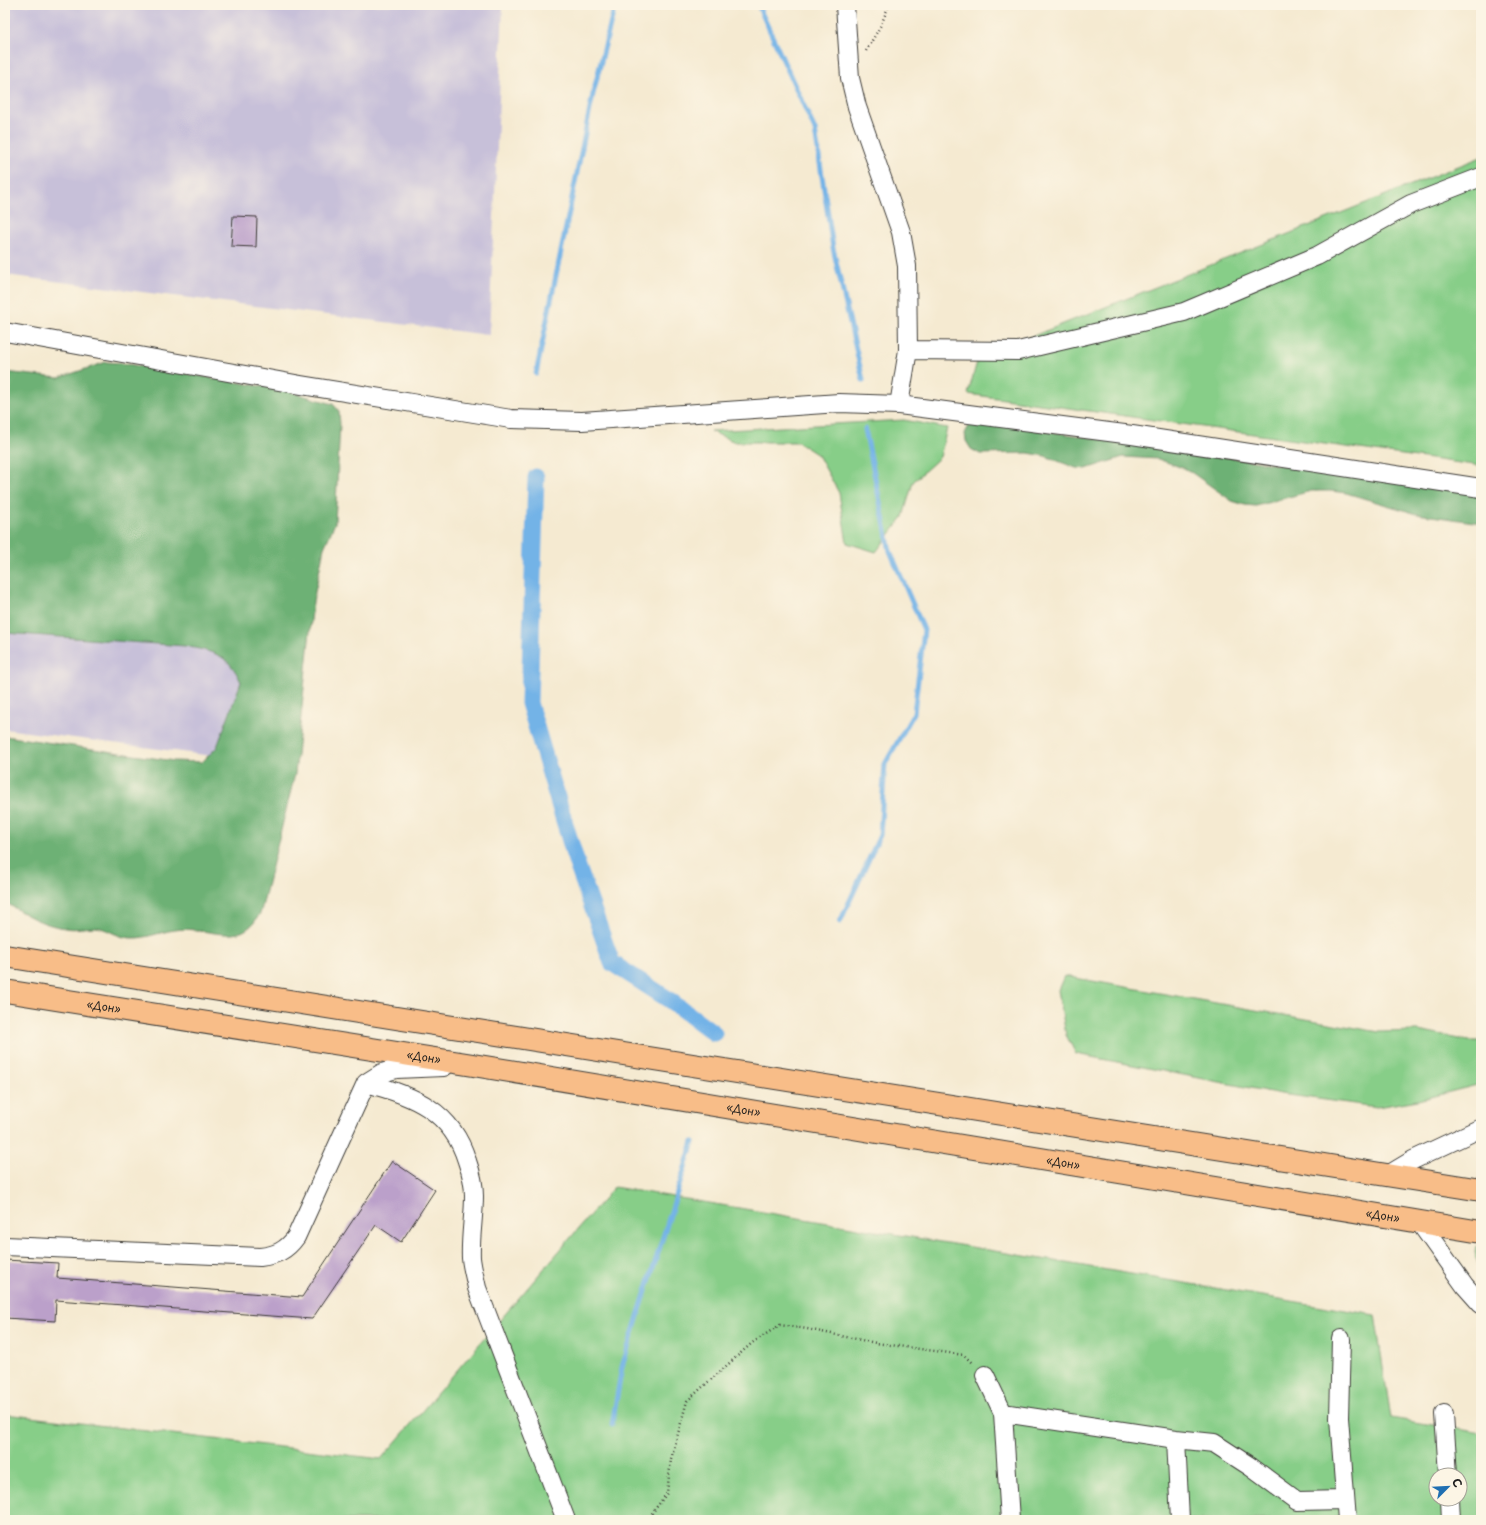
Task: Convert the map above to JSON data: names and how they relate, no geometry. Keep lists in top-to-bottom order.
{
  "streets": {
    "highway": ["«Дон»"]
  },
  "north": "top right"
}
